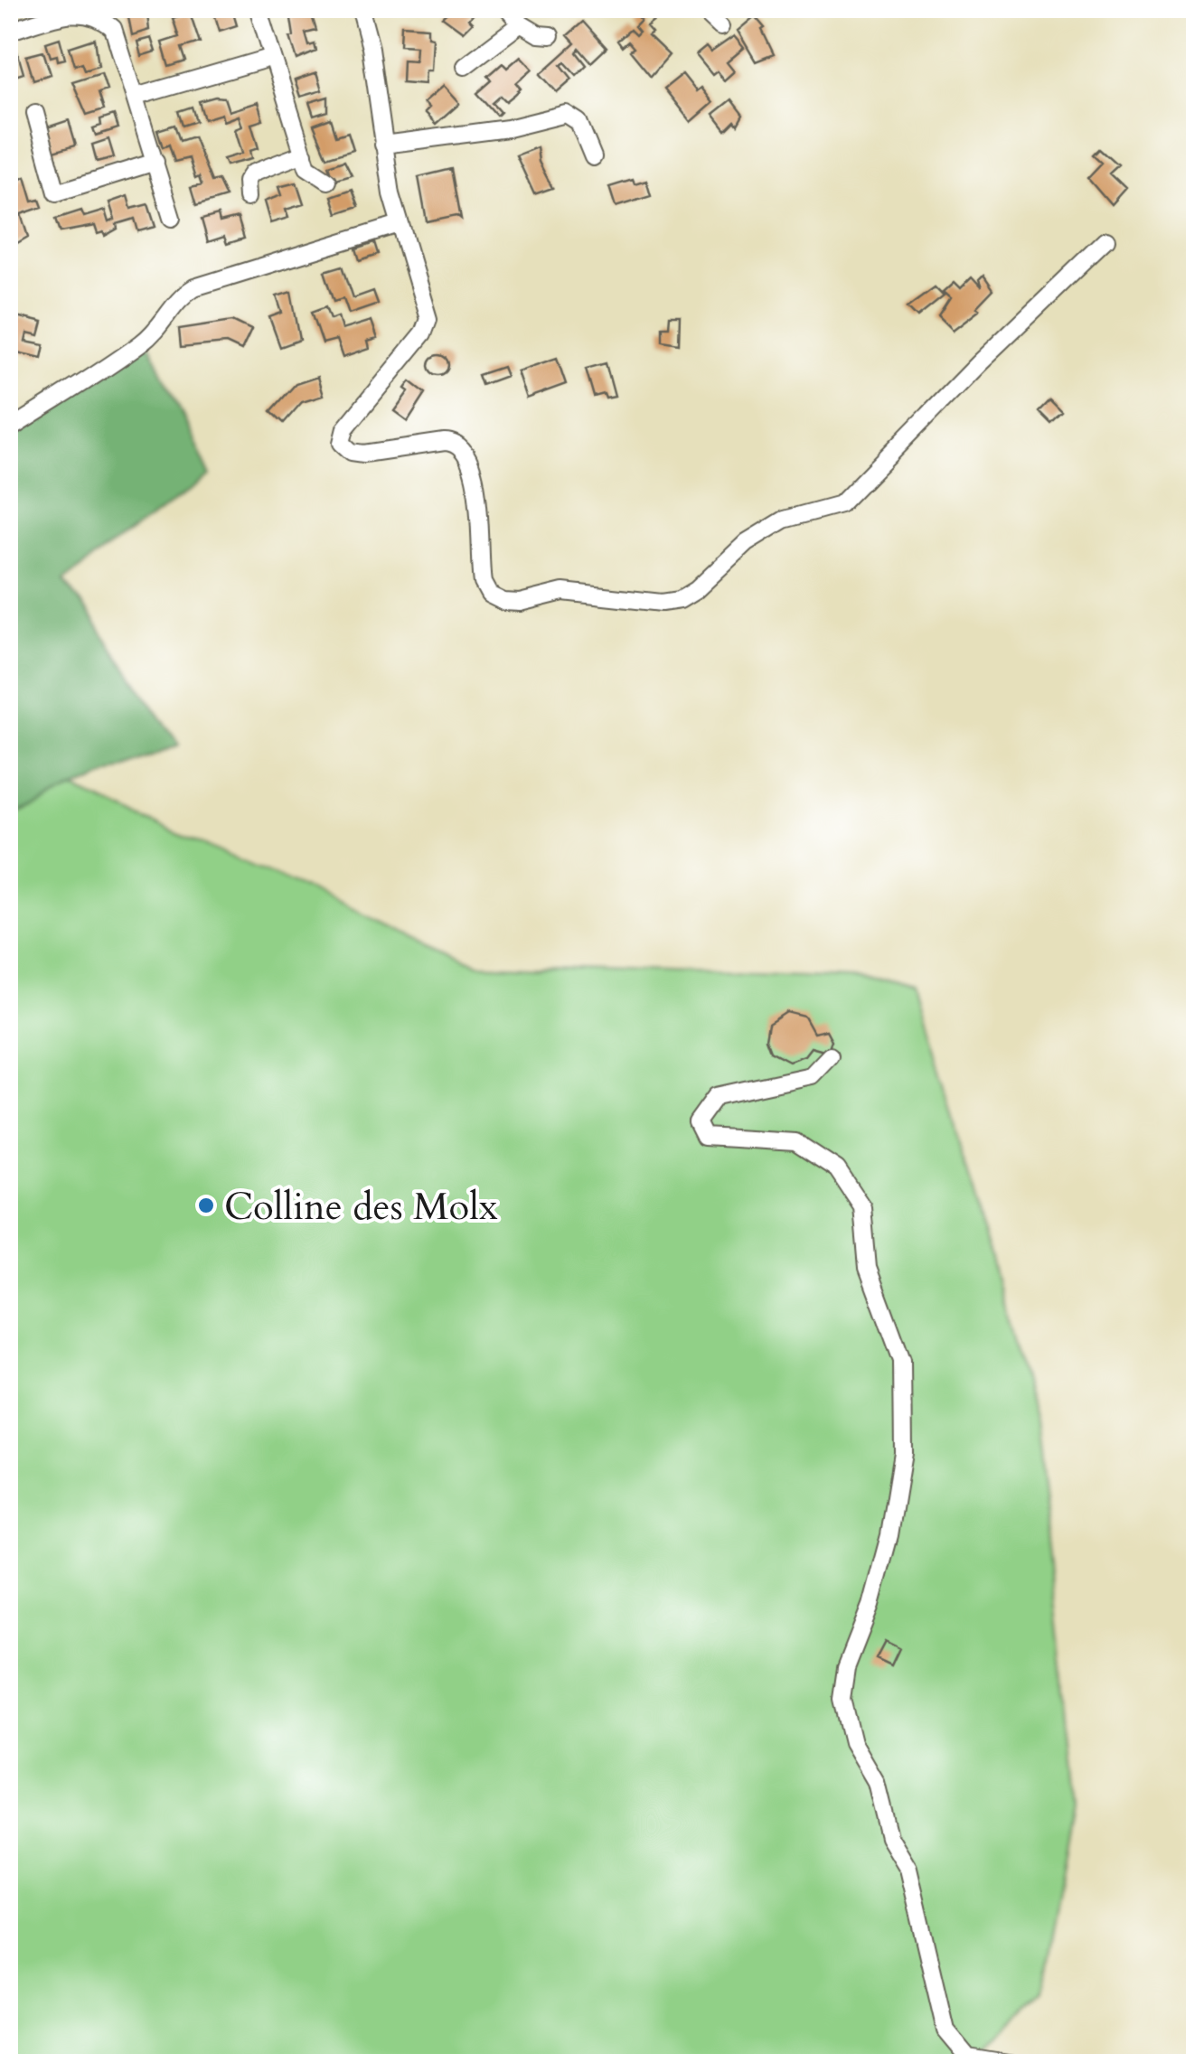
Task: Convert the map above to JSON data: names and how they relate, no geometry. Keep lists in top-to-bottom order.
{
  "places": ["Colline des Molx"]
}
